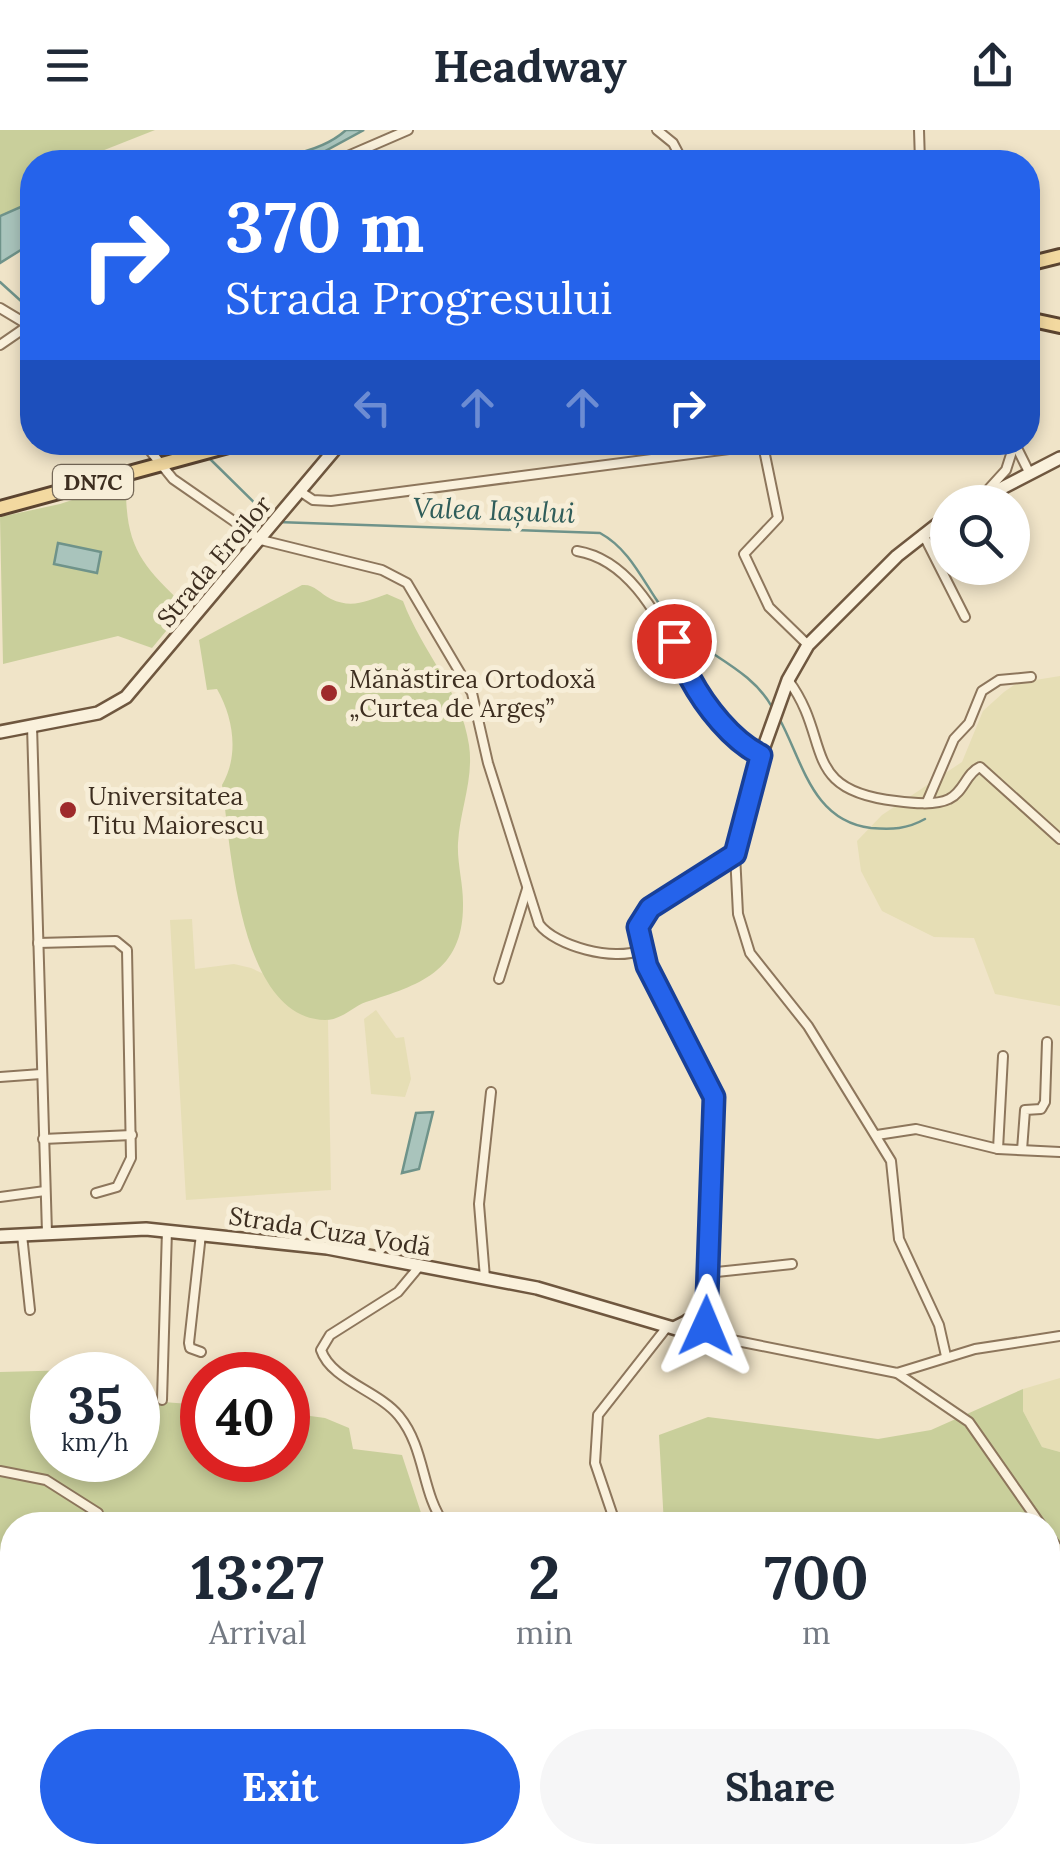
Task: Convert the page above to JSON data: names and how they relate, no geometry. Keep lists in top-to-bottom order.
{
  "streets": {
    "main road": ["DN7C"],
    "street": ["Strada Eroilor", "Strada Cuza Vodă"]
  },
  "water": ["Valea Iașului"],
  "places": ["Mănăstirea Ortodoxă „Curtea de Argeș”", "Universitatea Titu Maiorescu"],
  "page": {
    "header": "Headway",
    "turn": ["370 m", "Strada Progresului"],
    "speed": "35 km/h",
    "limit": "40",
    "eta": [
      "13:27",
      "Arrival",
      "2",
      "min",
      "700",
      "m"
    ],
    "buttons": ["Exit", "Share"]
  }
}
